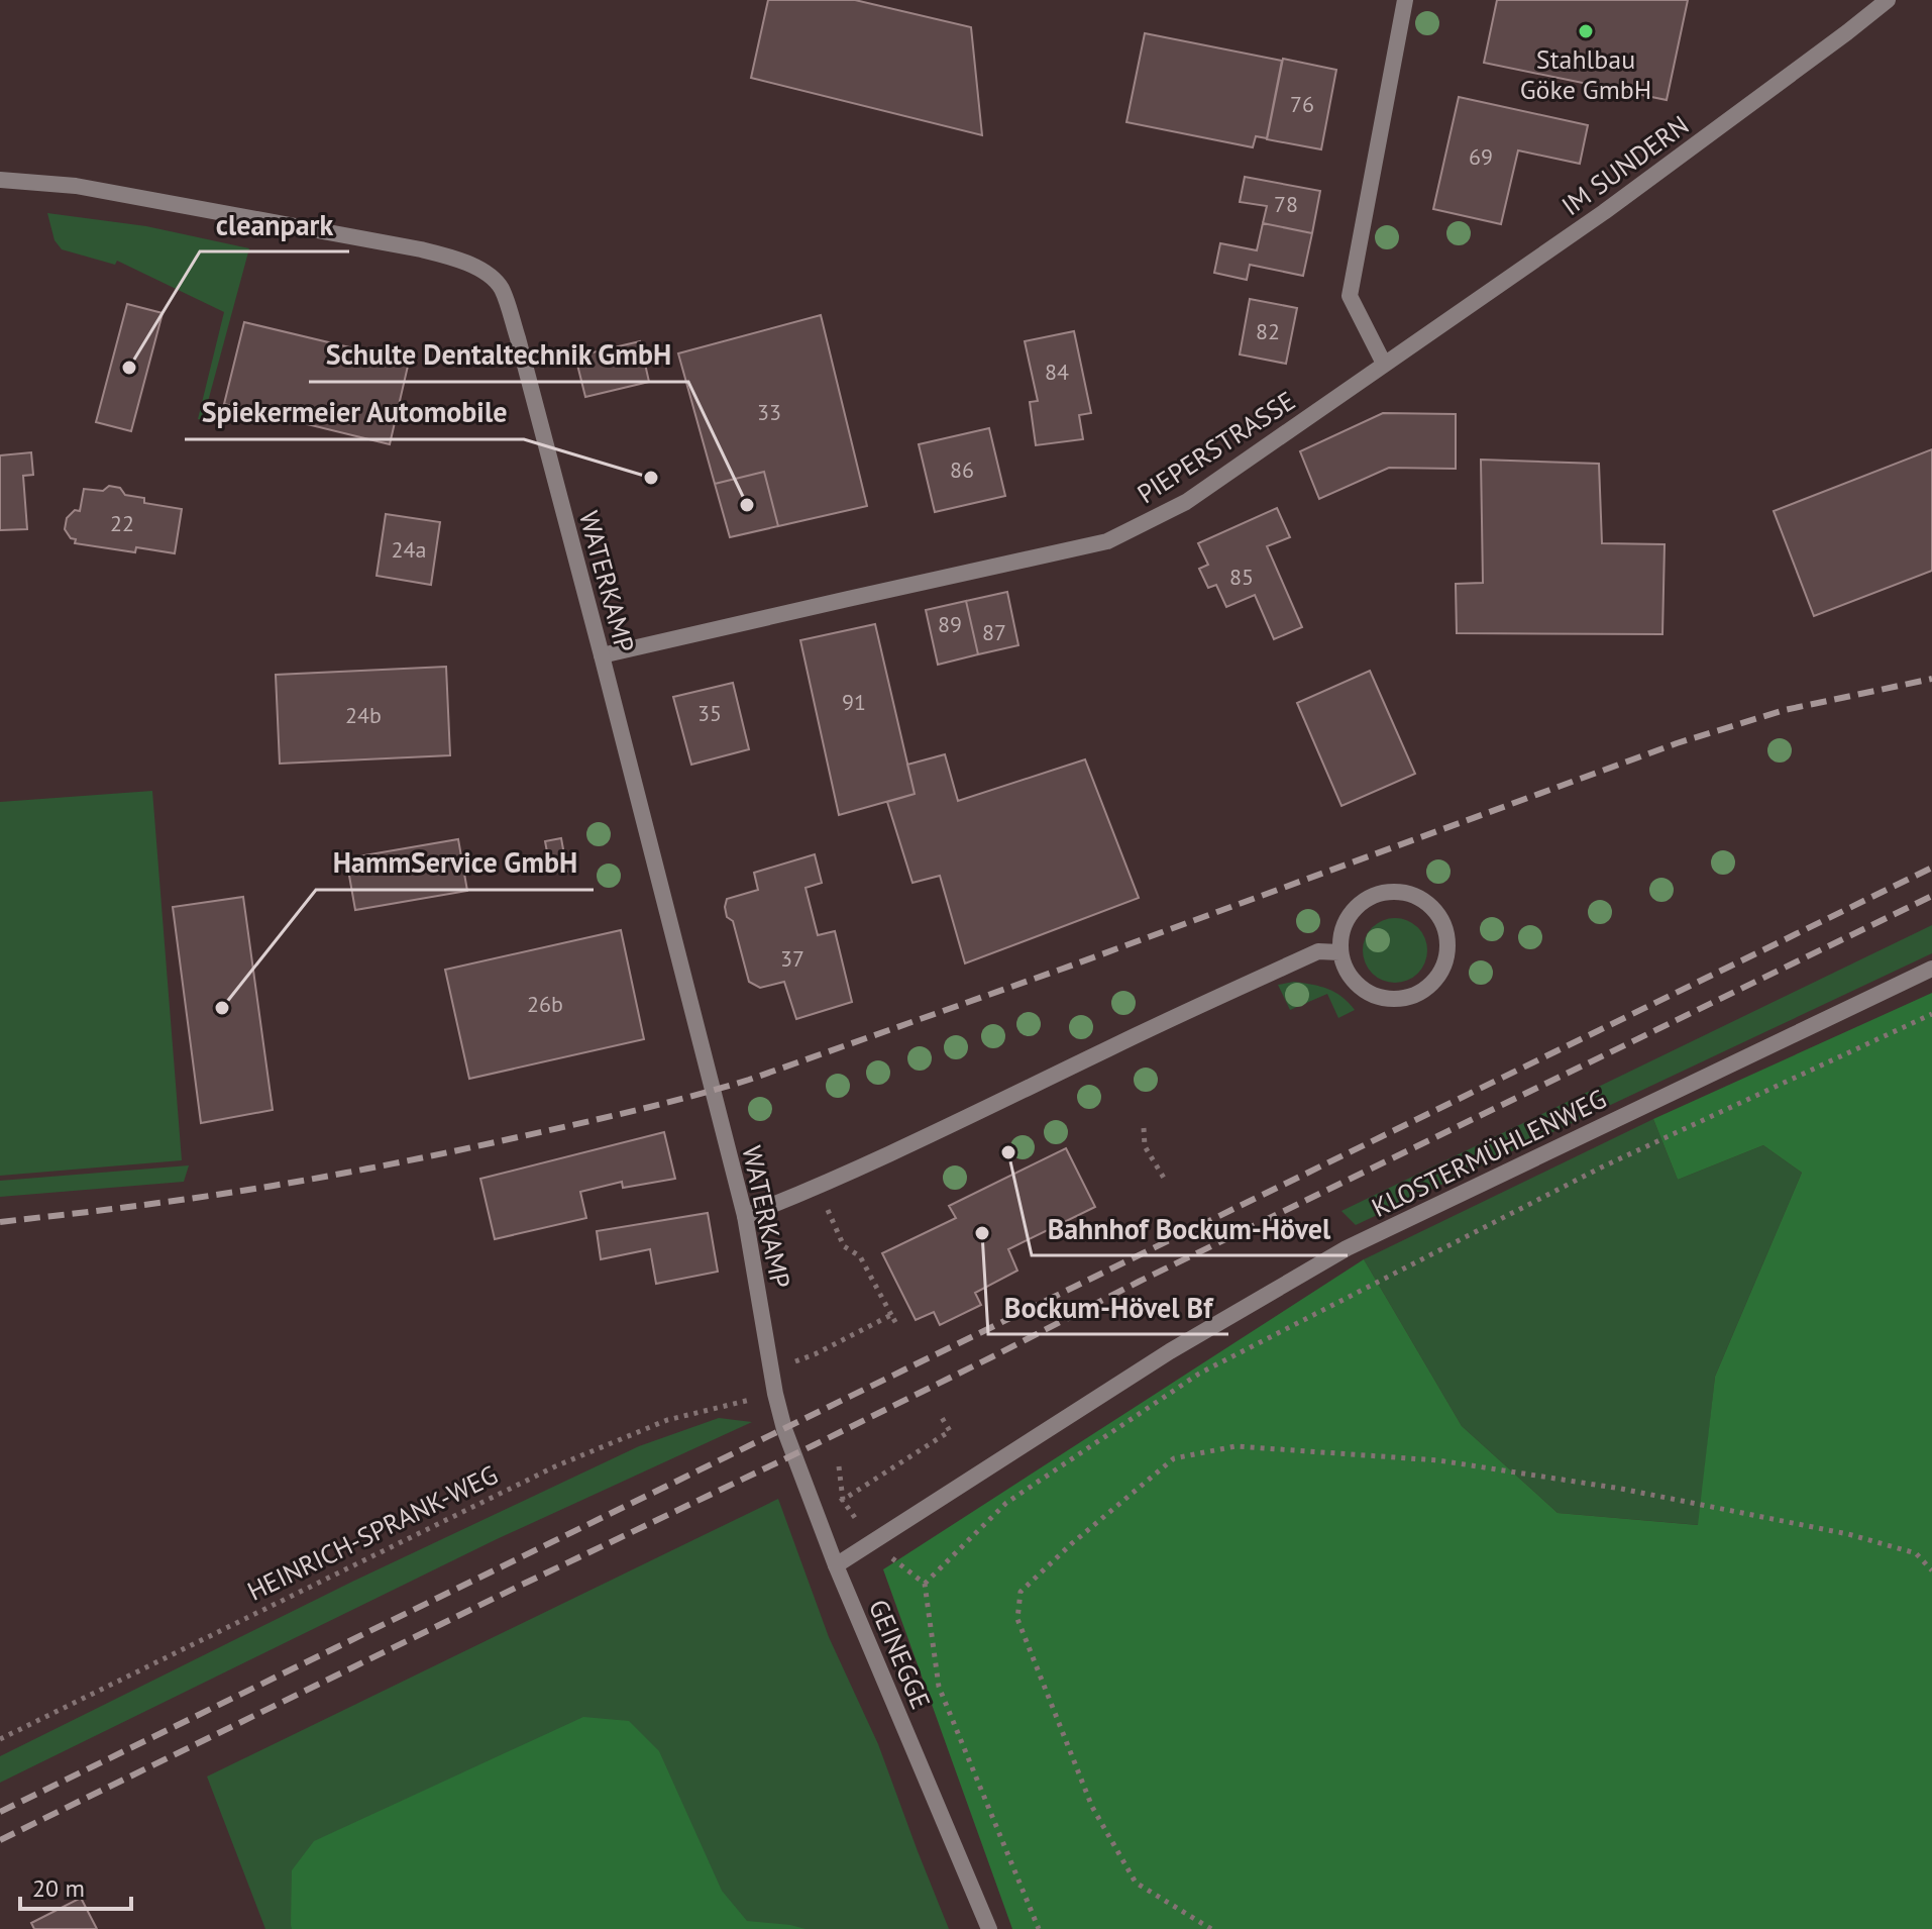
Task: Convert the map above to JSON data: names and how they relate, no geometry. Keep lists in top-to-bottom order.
{
  "streets": {
    "street": [
      "IM SUNDERN",
      "PIEPERSTRASSE",
      "WATERKAMP",
      "KLOSTERMÜHLENWEG",
      "GEINEGGE"
    ],
    "path": ["HEINRICH-SPRANK-WEG"]
  },
  "crossings": [
    ["IM SUNDERN", "PIEPERSTRASSE"],
    ["PIEPERSTRASSE", "WATERKAMP"],
    ["WATERKAMP", "HEINRICH-SPRANK-WEG"],
    ["WATERKAMP", "GEINEGGE"],
    ["KLOSTERMÜHLENWEG", "GEINEGGE"],
    ["HEINRICH-SPRANK-WEG", "GEINEGGE"]
  ],
  "places": [
    "Stahlbau Göke GmbH",
    "cleanpark",
    "Spiekermeier Automobile",
    "Schulte Dentaltechnik GmbH",
    "HammService GmbH",
    "Bahnhof Bockum-Hövel",
    "Bockum-Hövel Bf"
  ],
  "house_numbers": [
    "76",
    "69",
    "78",
    "82",
    "84",
    "33",
    "86",
    "22",
    "24a",
    "85",
    "89",
    "87",
    "91",
    "35",
    "24b",
    "37",
    "26b"
  ],
  "scale_bar": "20 m"
}
